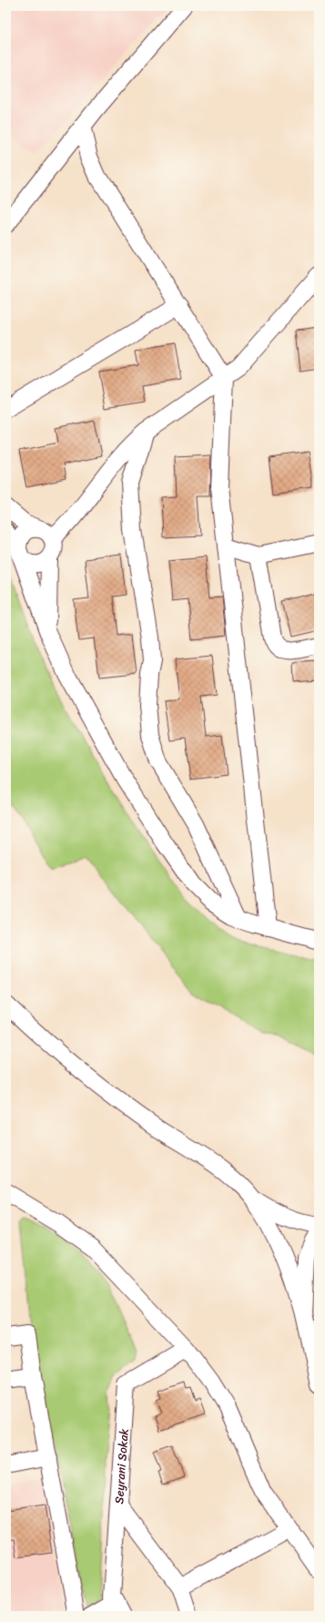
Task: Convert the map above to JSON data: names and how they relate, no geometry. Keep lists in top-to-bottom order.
{
  "streets": {
    "street": ["Seyrani Sokak"]
  }
}
